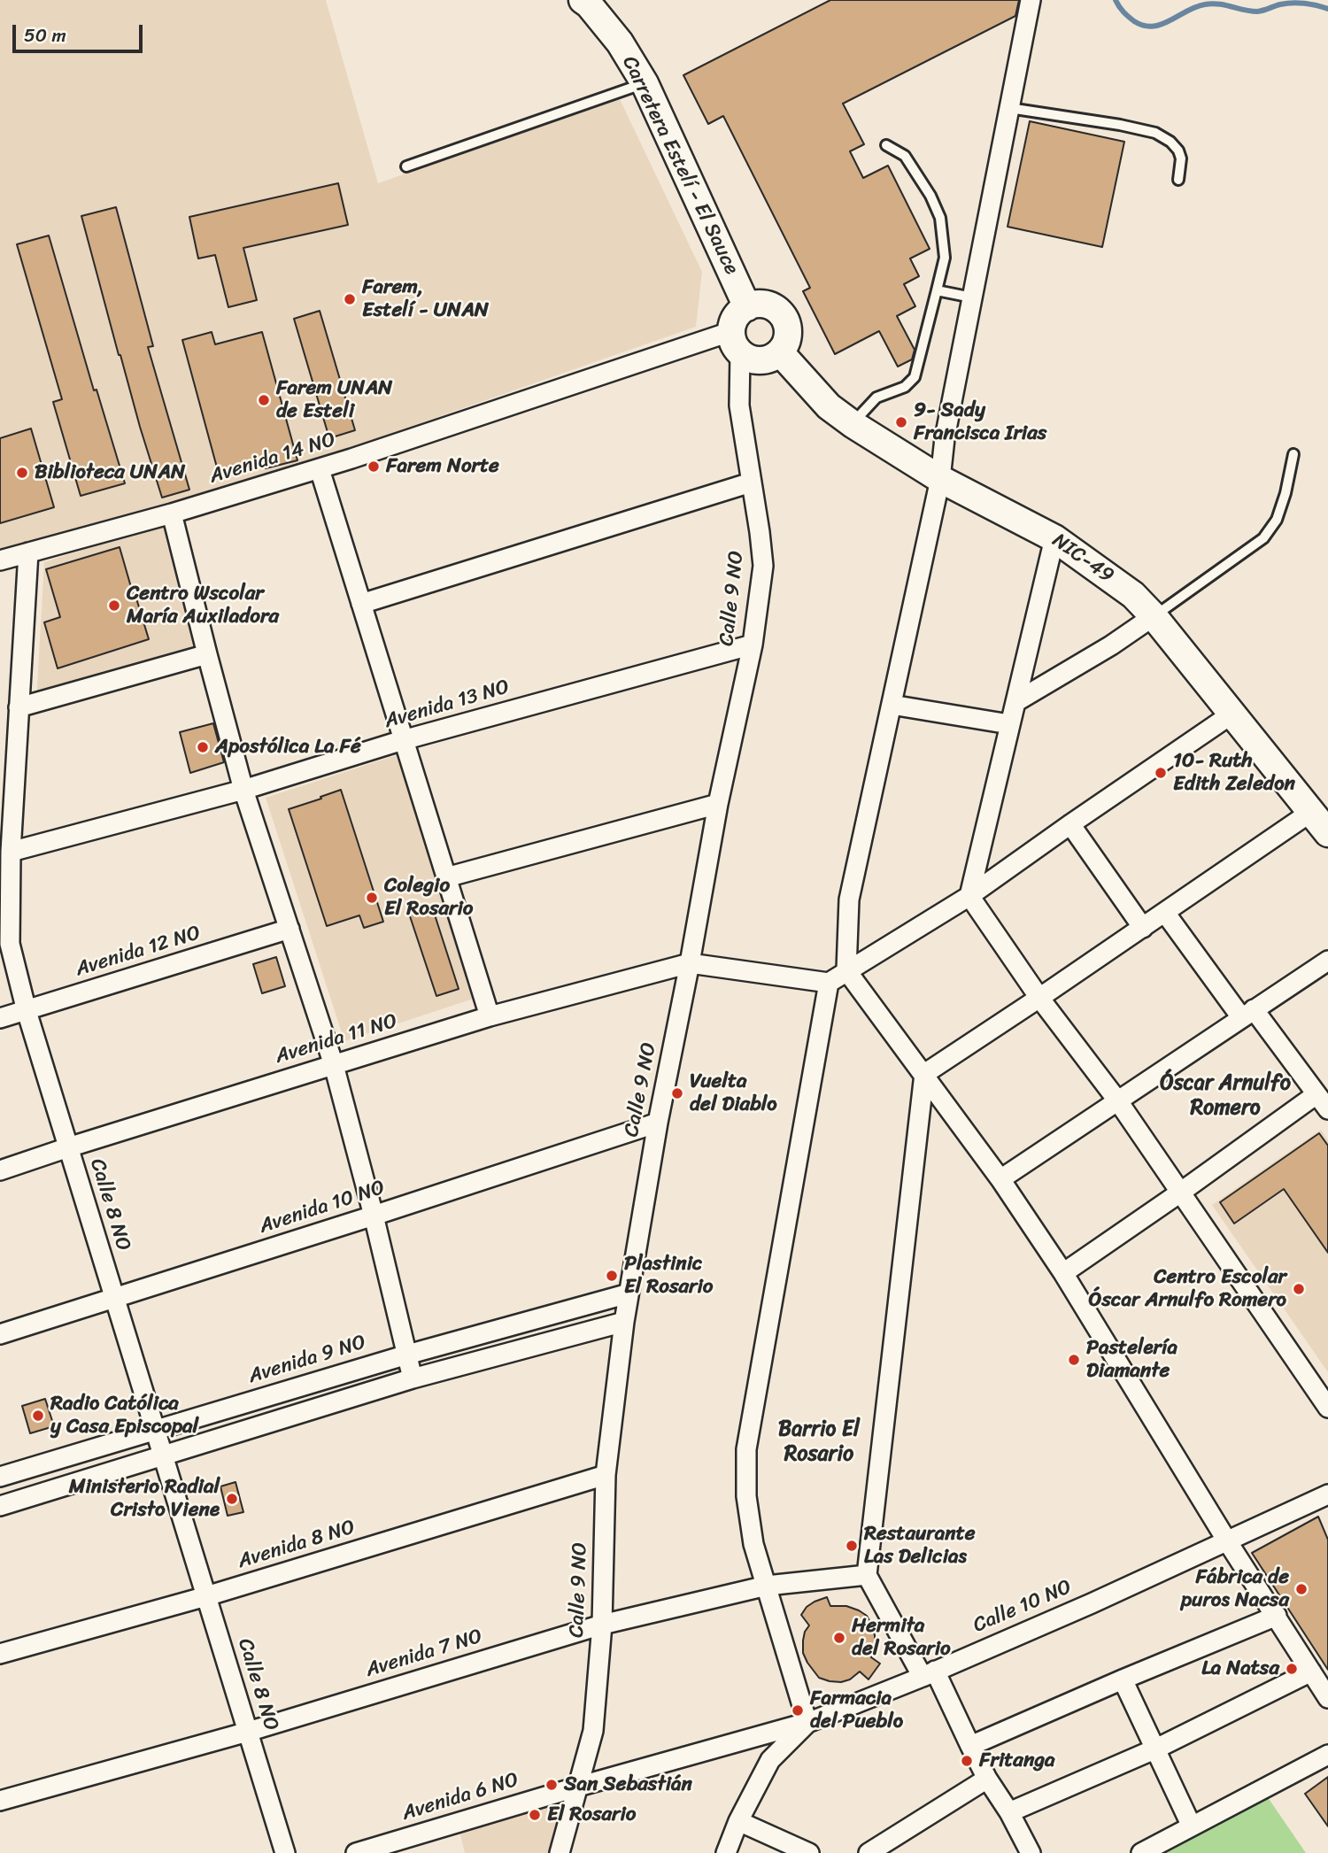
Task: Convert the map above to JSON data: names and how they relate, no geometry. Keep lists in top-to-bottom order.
{
  "streets": {
    "street": [
      "Carretera Estelí - El Sauce",
      "Avenida 14 NO",
      "NIC-49",
      "Calle 9 NO",
      "Avenida 13 NO",
      "Avenida 12 NO",
      "Avenida 11 NO",
      "Calle 8 NO",
      "Avenida 10 NO",
      "Avenida 9 NO",
      "Avenida 8 NO",
      "Calle 10 NO",
      "Avenida 7 NO",
      "Avenida 6 NO"
    ]
  },
  "crossings": [
    ["Carretera Estelí - El Sauce", "Avenida 14 NO"],
    ["Carretera Estelí - El Sauce", "NIC-49"],
    ["Carretera Estelí - El Sauce", "Calle 9 NO"],
    ["Avenida 14 NO", "NIC-49"],
    ["Avenida 14 NO", "Calle 9 NO"],
    ["Avenida 14 NO", "Calle 8 NO"],
    ["NIC-49", "Calle 9 NO"],
    ["Calle 9 NO", "Avenida 13 NO"],
    ["Calle 9 NO", "Avenida 11 NO"],
    ["Calle 9 NO", "Avenida 10 NO"],
    ["Calle 9 NO", "Avenida 9 NO"],
    ["Calle 9 NO", "Avenida 8 NO"],
    ["Calle 9 NO", "Avenida 7 NO"],
    ["Calle 9 NO", "Avenida 6 NO"],
    ["Avenida 13 NO", "Calle 8 NO"],
    ["Avenida 12 NO", "Calle 8 NO"],
    ["Avenida 11 NO", "Calle 8 NO"],
    ["Calle 8 NO", "Avenida 10 NO"],
    ["Calle 8 NO", "Avenida 9 NO"],
    ["Calle 8 NO", "Avenida 8 NO"],
    ["Calle 8 NO", "Avenida 7 NO"]
  ],
  "districts": ["Óscar Arnulfo Romero", "Barrio El Rosario"],
  "places": [
    "Farem, Estelí - UNAN",
    "Farem UNAN de Esteli",
    "9- Sady Francisca Irias",
    "Farem Norte",
    "Biblioteca UNAN",
    "Centro Wscolar María Auxiladora",
    "Apostólica La Fé",
    "10- Ruth Edith Zeledon",
    "Colegio El Rosario",
    "Vuelta del Diablo",
    "Plastinic El Rosario",
    "Centro Escolar Óscar Arnulfo Romero",
    "Pastelería Diamante",
    "Radio Católica y Casa Episcopal",
    "Ministerio Radial Cristo Viene",
    "Restaurante Las Delicias",
    "Fábrica de puros Nacsa",
    "Hermita del Rosario",
    "La Natsa",
    "Farmacia del Pueblo",
    "Fritanga",
    "San Sebastián",
    "El Rosario"
  ],
  "scale_bar": "50 m"
}
